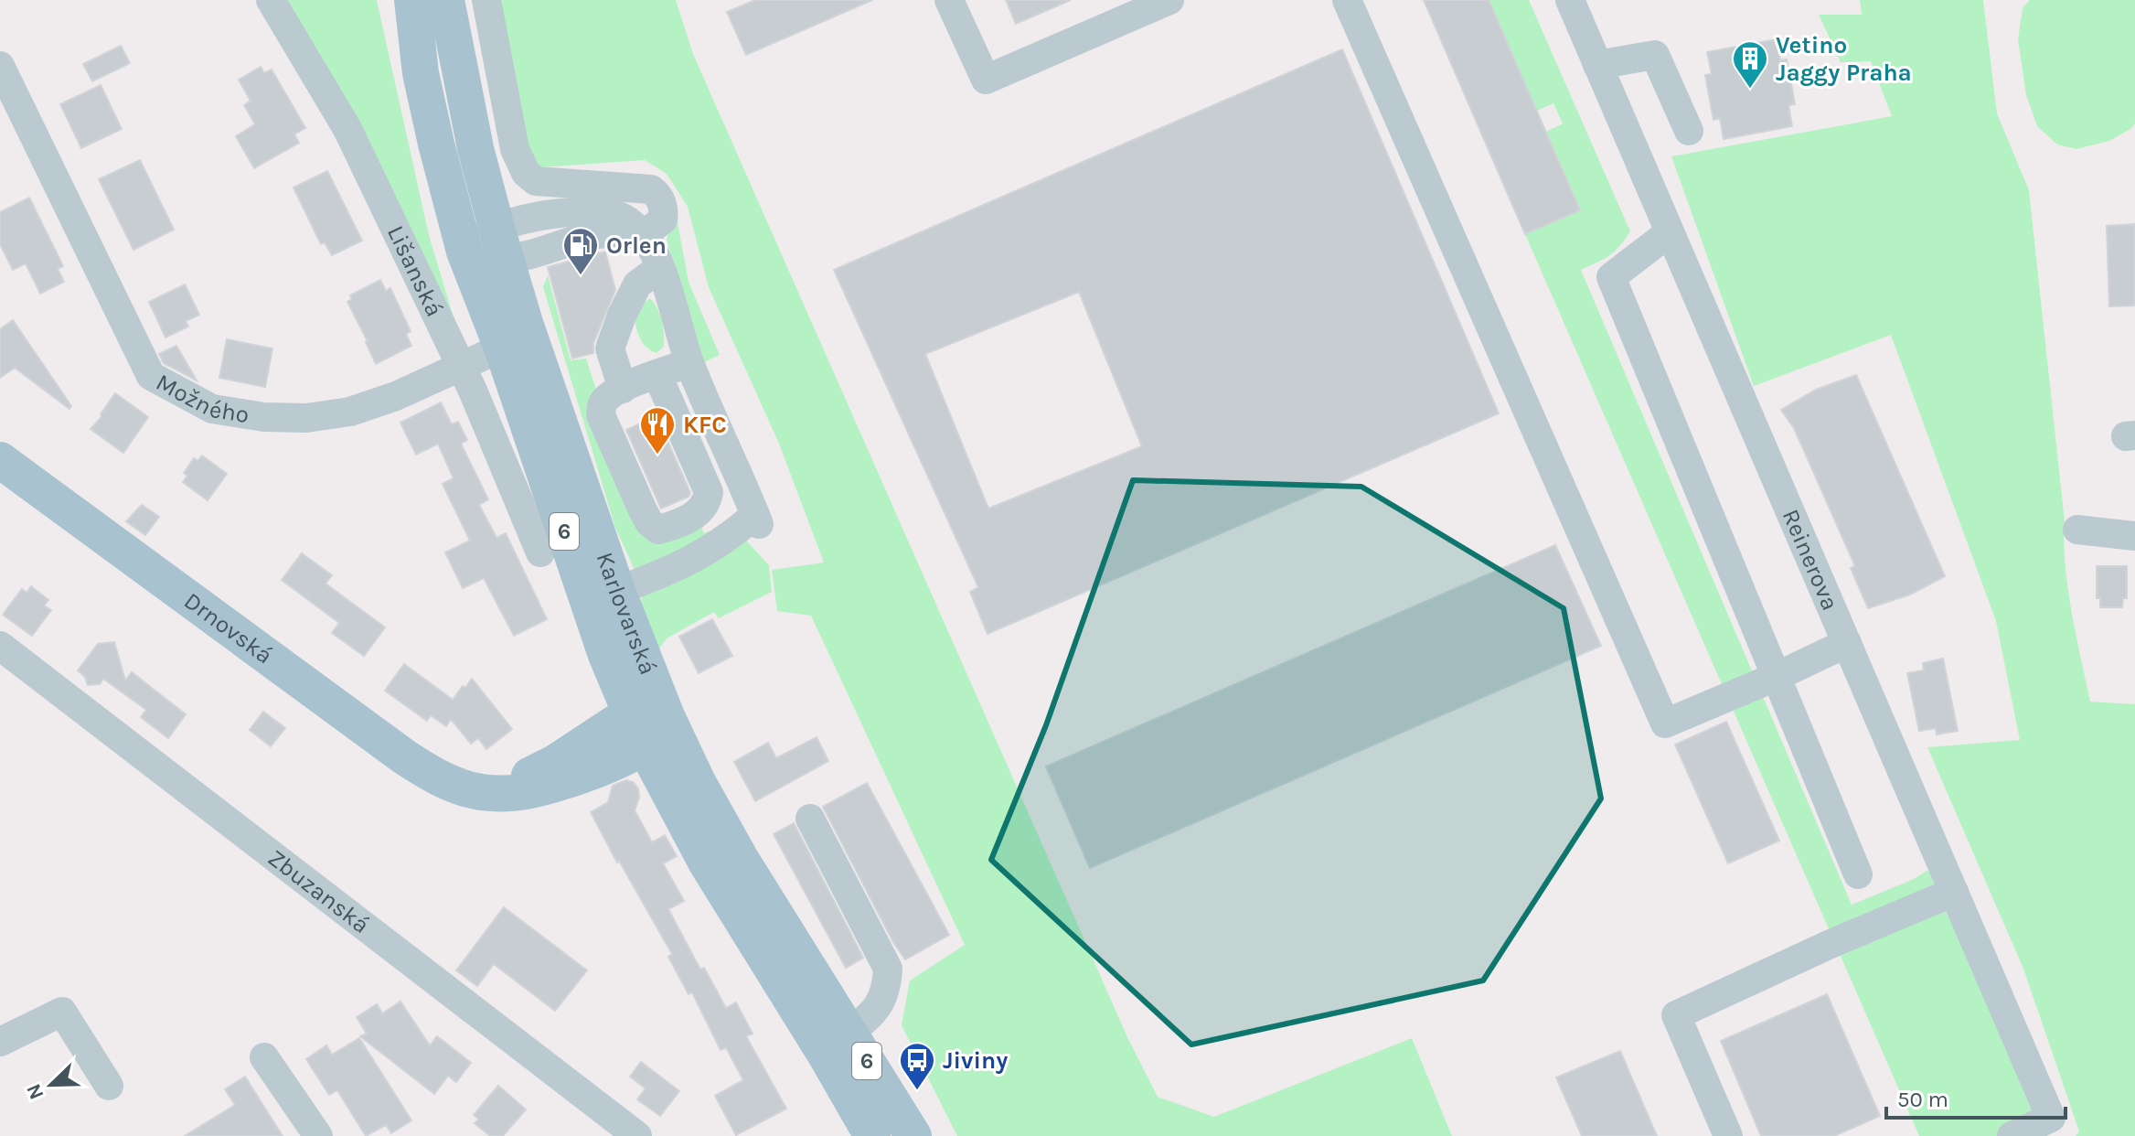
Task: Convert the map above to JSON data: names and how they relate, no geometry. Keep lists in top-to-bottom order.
{
  "streets": {
    "main road": ["6", "Karlovarská", "Drnovská"],
    "street": [
      "Lišanská",
      "Možného",
      "Reinerova",
      "Zbuzanská"
    ]
  },
  "crossings": [
    ["Lišanská", "Možného"],
    ["Možného", "Karlovarská"],
    ["Karlovarská", "Drnovská"]
  ],
  "places": {
    "building": ["Vetino Jaggy Praha"],
    "fuel station": ["Orlen"],
    "restaurant": ["KFC"],
    "bus stop": ["Jiviny"]
  },
  "scale_bar": "50 m",
  "north": "bottom left"
}
